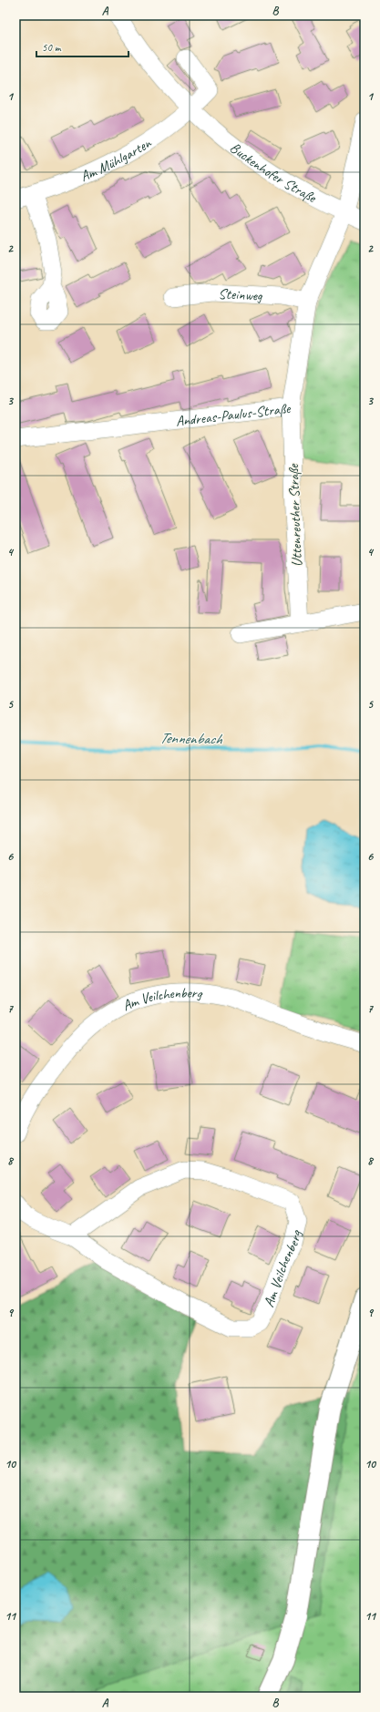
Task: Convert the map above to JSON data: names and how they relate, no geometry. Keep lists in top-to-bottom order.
{
  "streets": {
    "street": [
      "Am Mühlgarten",
      "Buckenhofer Straße",
      "Steinweg",
      "Andreas-Paulus-Straße",
      "Uttenreuther Straße",
      "Am Veilchenberg"
    ]
  },
  "crossings": [
    ["Am Mühlgarten", "Buckenhofer Straße"],
    ["Buckenhofer Straße", "Andreas-Paulus-Straße"],
    ["Steinweg", "Andreas-Paulus-Straße"],
    ["Andreas-Paulus-Straße", "Uttenreuther Straße"]
  ],
  "water": ["Tennenbach"],
  "scale_bar": "50 m",
  "grid": {
    "columns": ["A", "B"],
    "rows": [
      "1",
      "2",
      "3",
      "4",
      "5",
      "6",
      "7",
      "8",
      "9",
      "10",
      "11"
    ]
  }
}
